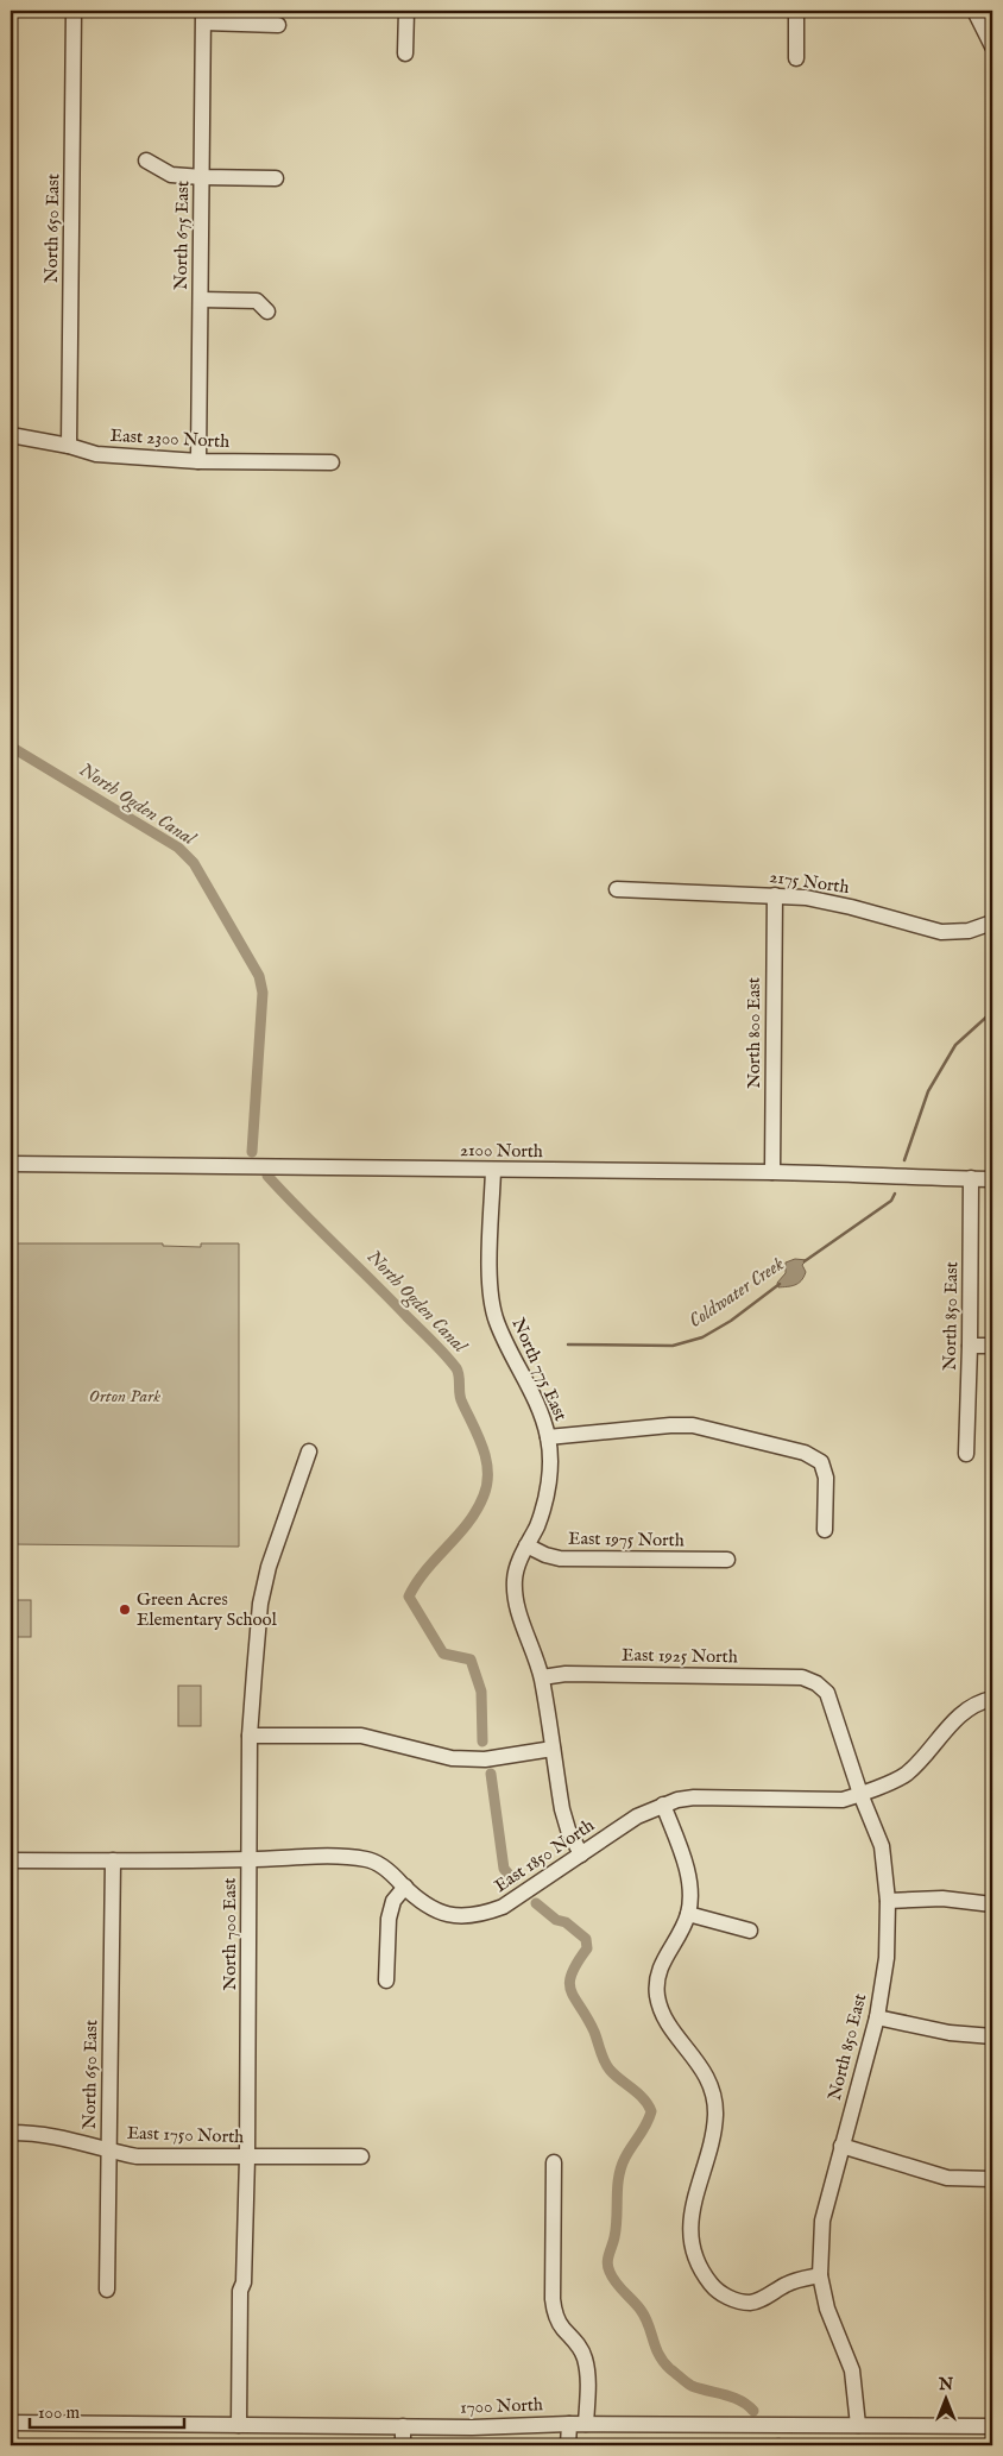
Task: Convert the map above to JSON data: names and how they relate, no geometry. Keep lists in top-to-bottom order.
{
  "streets": {
    "street": [
      "North 650 East",
      "North 675 East",
      "East 2300 North",
      "2175 North",
      "North 800 East",
      "2100 North",
      "North 850 East",
      "North 775 East",
      "East 1975 North",
      "East 1925 North",
      "East 1850 North",
      "North 700 East",
      "East 1750 North",
      "1700 North"
    ]
  },
  "crossings": [
    ["North 650 East", "East 2300 North"],
    ["North 650 East", "East 1850 North"],
    ["North 650 East", "East 1750 North"],
    ["North 675 East", "East 2300 North"],
    ["2175 North", "North 800 East"],
    ["North 800 East", "2100 North"],
    ["2100 North", "North 850 East"],
    ["2100 North", "North 775 East"],
    ["North 850 East", "East 1925 North"],
    ["North 850 East", "East 1850 North"],
    ["North 850 East", "1700 North"],
    ["North 775 East", "East 1975 North"],
    ["North 775 East", "East 1925 North"],
    ["North 775 East", "East 1850 North"],
    ["East 1850 North", "North 700 East"],
    ["North 700 East", "East 1750 North"],
    ["North 700 East", "1700 North"]
  ],
  "water": ["North Ogden Canal", "Coldwater Creek"],
  "parks": ["Orton Park"],
  "places": ["Green Acres Elementary School"],
  "scale_bar": "100 m",
  "north": "top"
}
